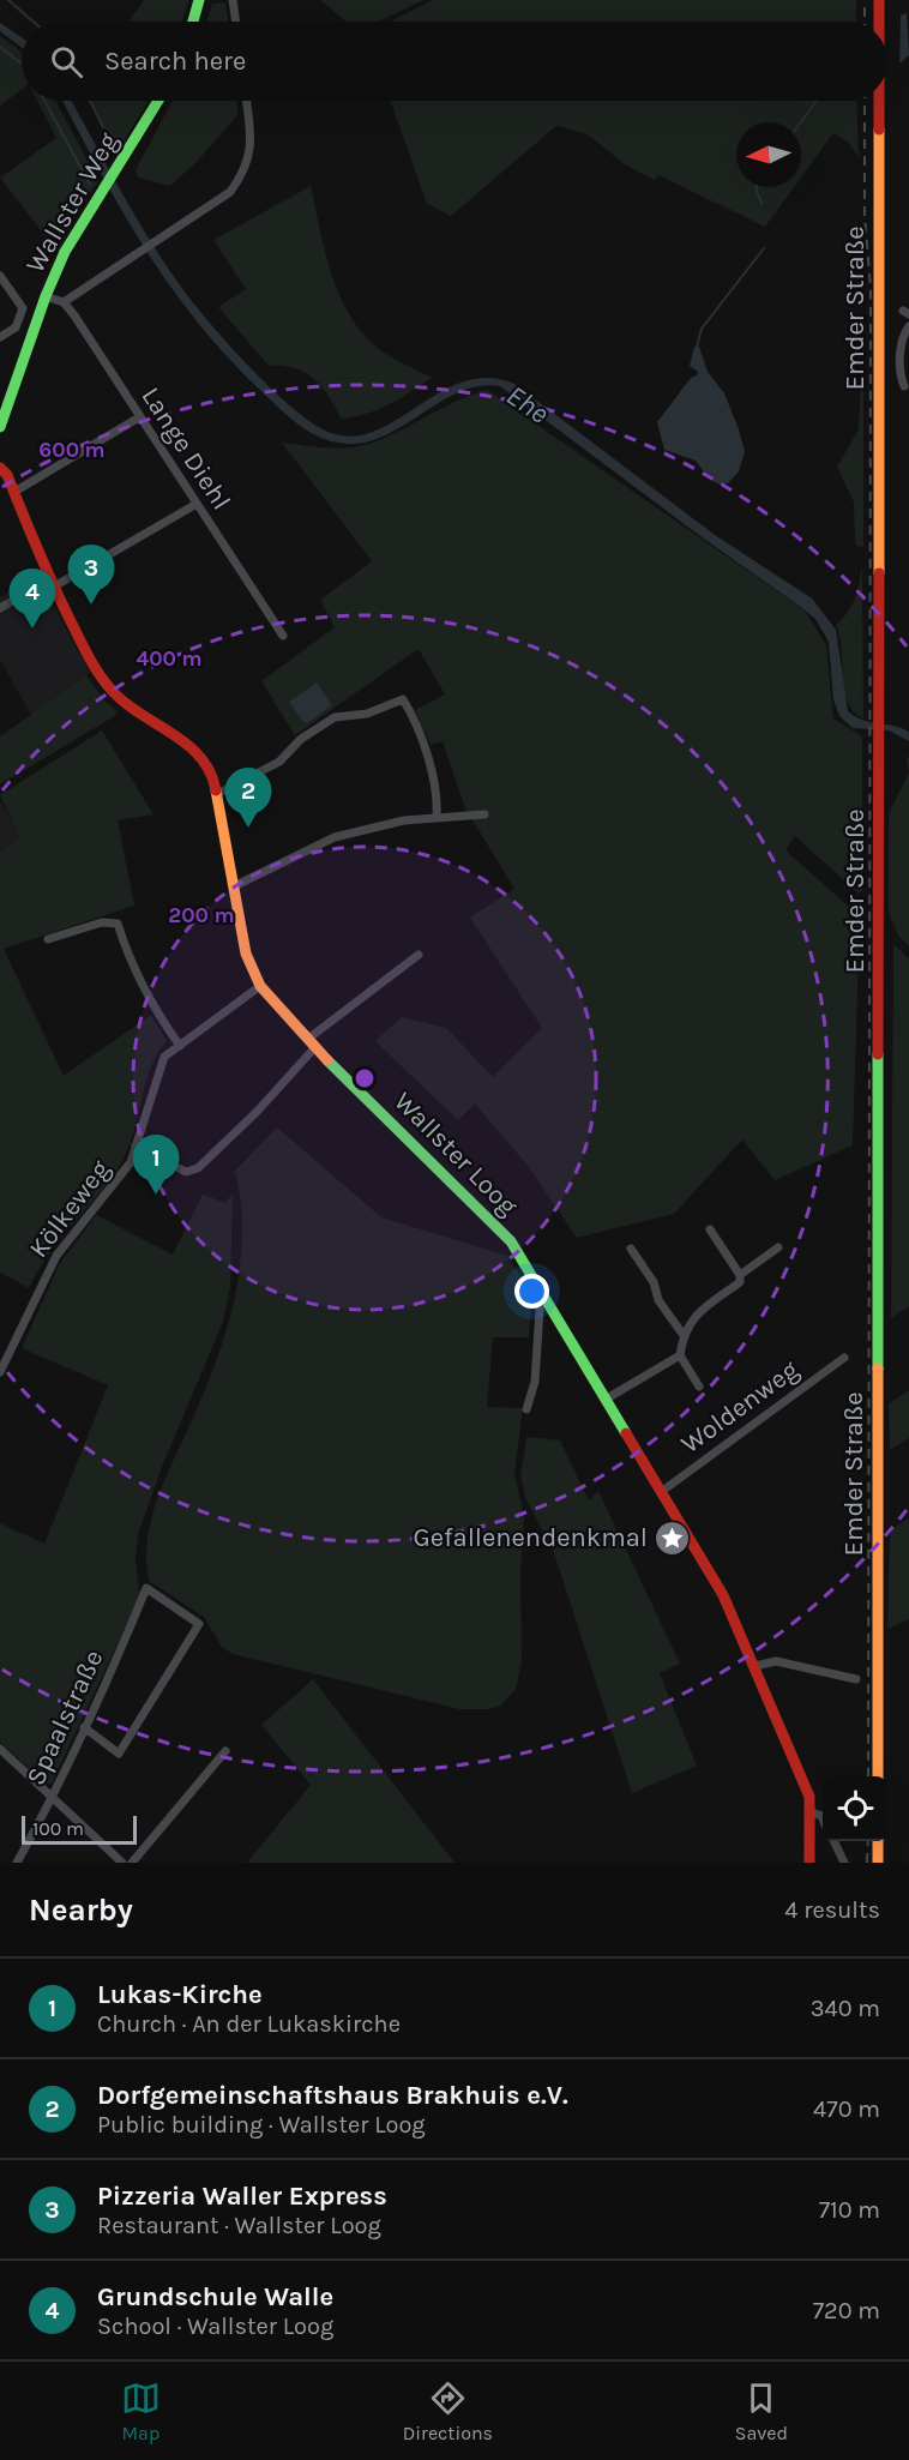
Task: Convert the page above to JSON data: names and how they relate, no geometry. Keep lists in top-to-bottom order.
{
  "streets": {
    "street": [
      "Wallster Weg",
      "Emder Straße",
      "Lange Diehl",
      "Wallster Loog",
      "Kölkeweg",
      "Woldenweg",
      "Spaalstraße"
    ]
  },
  "crossings": [
    ["Wallster Loog", "Kölkeweg"],
    ["Wallster Loog", "Woldenweg"]
  ],
  "water": ["Ehe"],
  "places": {
    "place": ["Gefallenendenkmal"]
  },
  "scale_bar": "100 m",
  "north": "left",
  "page": {
    "search": "Search here",
    "pins": [
      "3",
      "4",
      "2",
      "1"
    ],
    "scale": "100 m",
    "heading": ["Nearby", "4 results"],
    "list": [
      {
        "mark": "1",
        "name": "Lukas-Kirche",
        "note": "Church · An der Lukaskirche",
        "value": "340 m"
      },
      {
        "mark": "2",
        "name": "Dorfgemeinschaftshaus Brakhuis e.V.",
        "note": "Public building · Wallster Loog",
        "value": "470 m"
      },
      {
        "mark": "3",
        "name": "Pizzeria Waller Express",
        "note": "Restaurant · Wallster Loog",
        "value": "710 m"
      },
      {
        "mark": "4",
        "name": "Grundschule Walle",
        "note": "School · Wallster Loog",
        "value": "720 m"
      }
    ],
    "nav": ["Map", "Directions", "Saved"]
  },
  "rings": ["600 m", "400 m", "200 m"]
}
